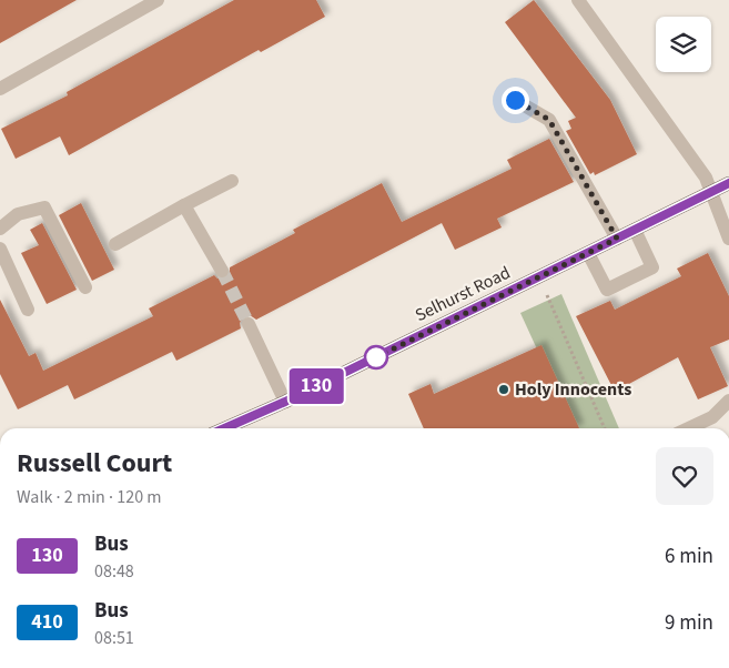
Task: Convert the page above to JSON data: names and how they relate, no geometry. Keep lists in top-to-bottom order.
{
  "streets": {
    "main road": ["Selhurst Road"]
  },
  "places": ["Holy Innocents"],
  "lines": ["bus line 130"],
  "page": {
    "on_map": "130",
    "heading": ["Russell Court", "Walk · 2 min · 120 m"],
    "list": [
      {
        "mark": "130",
        "name": "Bus",
        "note": "08:48",
        "value": "6 min"
      },
      {
        "mark": "410",
        "name": "Bus",
        "note": "08:51",
        "value": "9 min"
      }
    ]
  }
}
